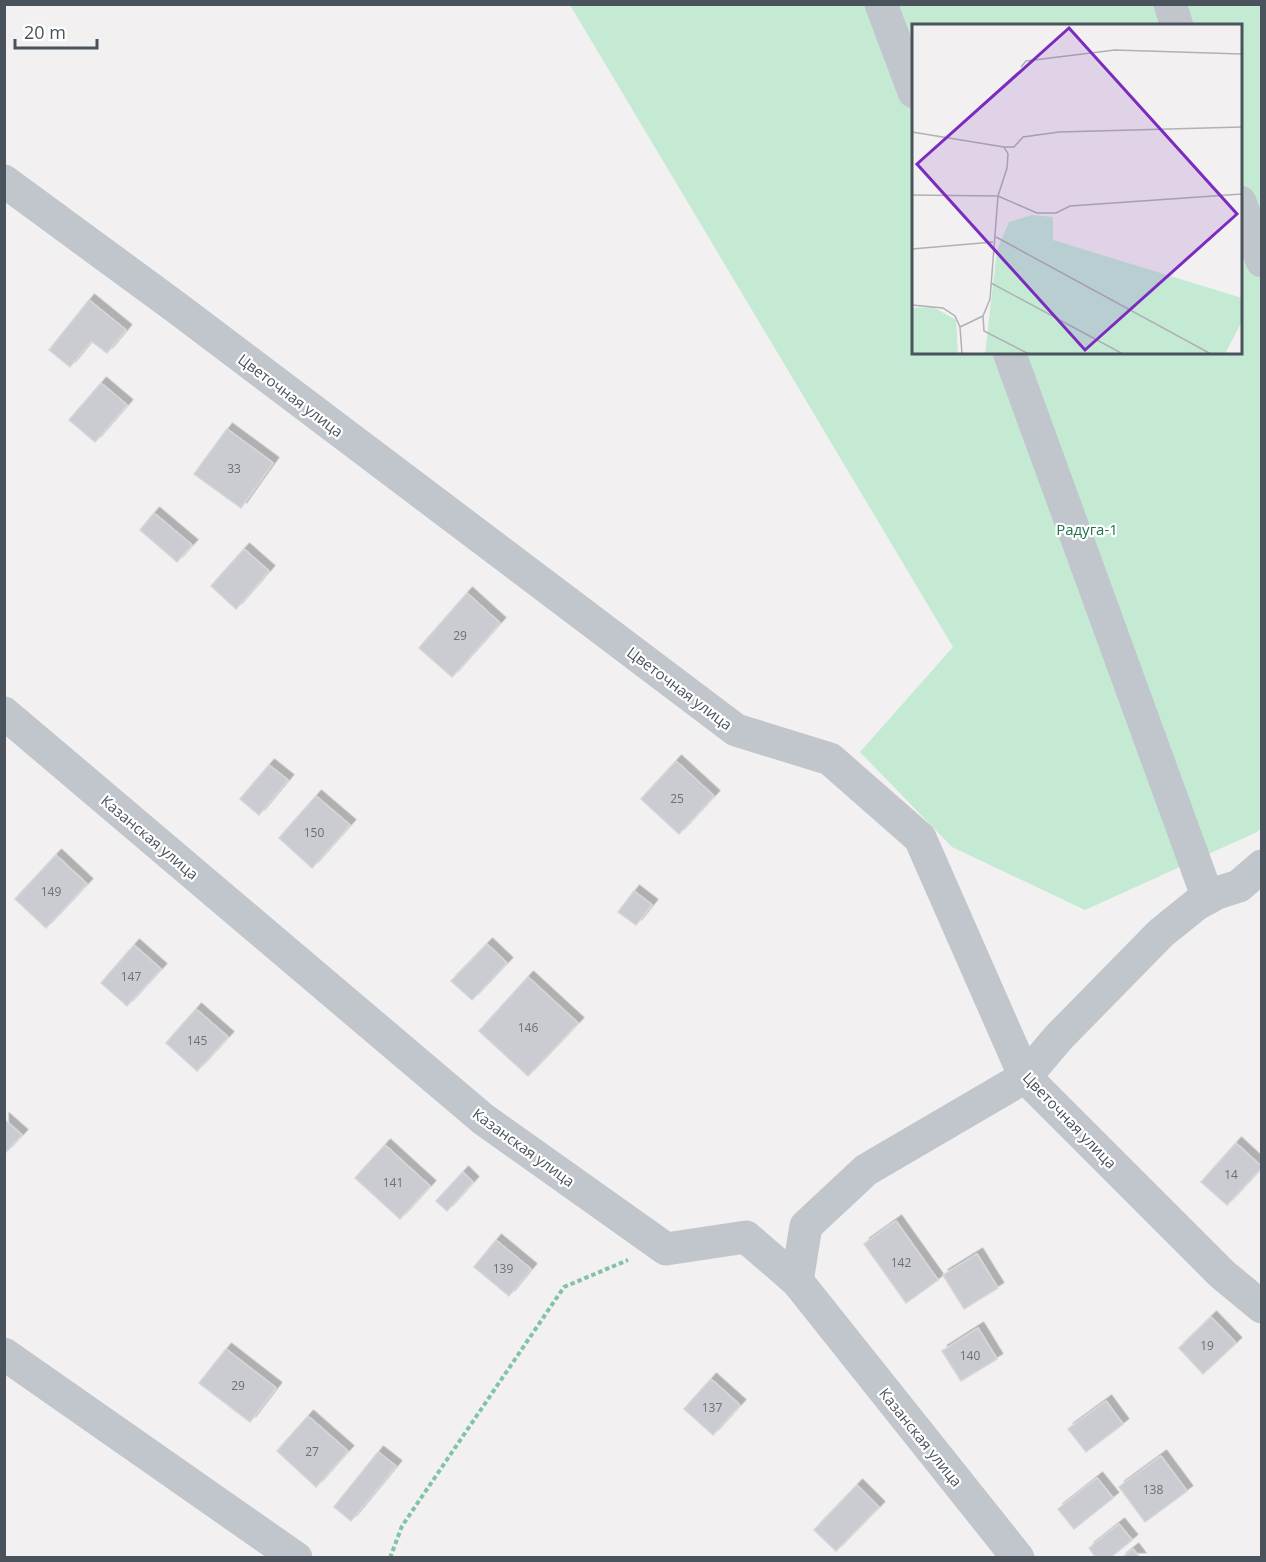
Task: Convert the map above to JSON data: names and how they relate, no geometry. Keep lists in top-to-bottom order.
{
  "streets": {
    "street": ["Цветочная улица", "Казанская улица"]
  },
  "parks": ["Радуга-1"],
  "house_numbers": [
    "33",
    "29",
    "25",
    "150",
    "149",
    "147",
    "146",
    "145",
    "14",
    "141",
    "142",
    "139",
    "19",
    "140",
    "29",
    "137",
    "27",
    "138"
  ],
  "scale_bar": "20 m"
}
